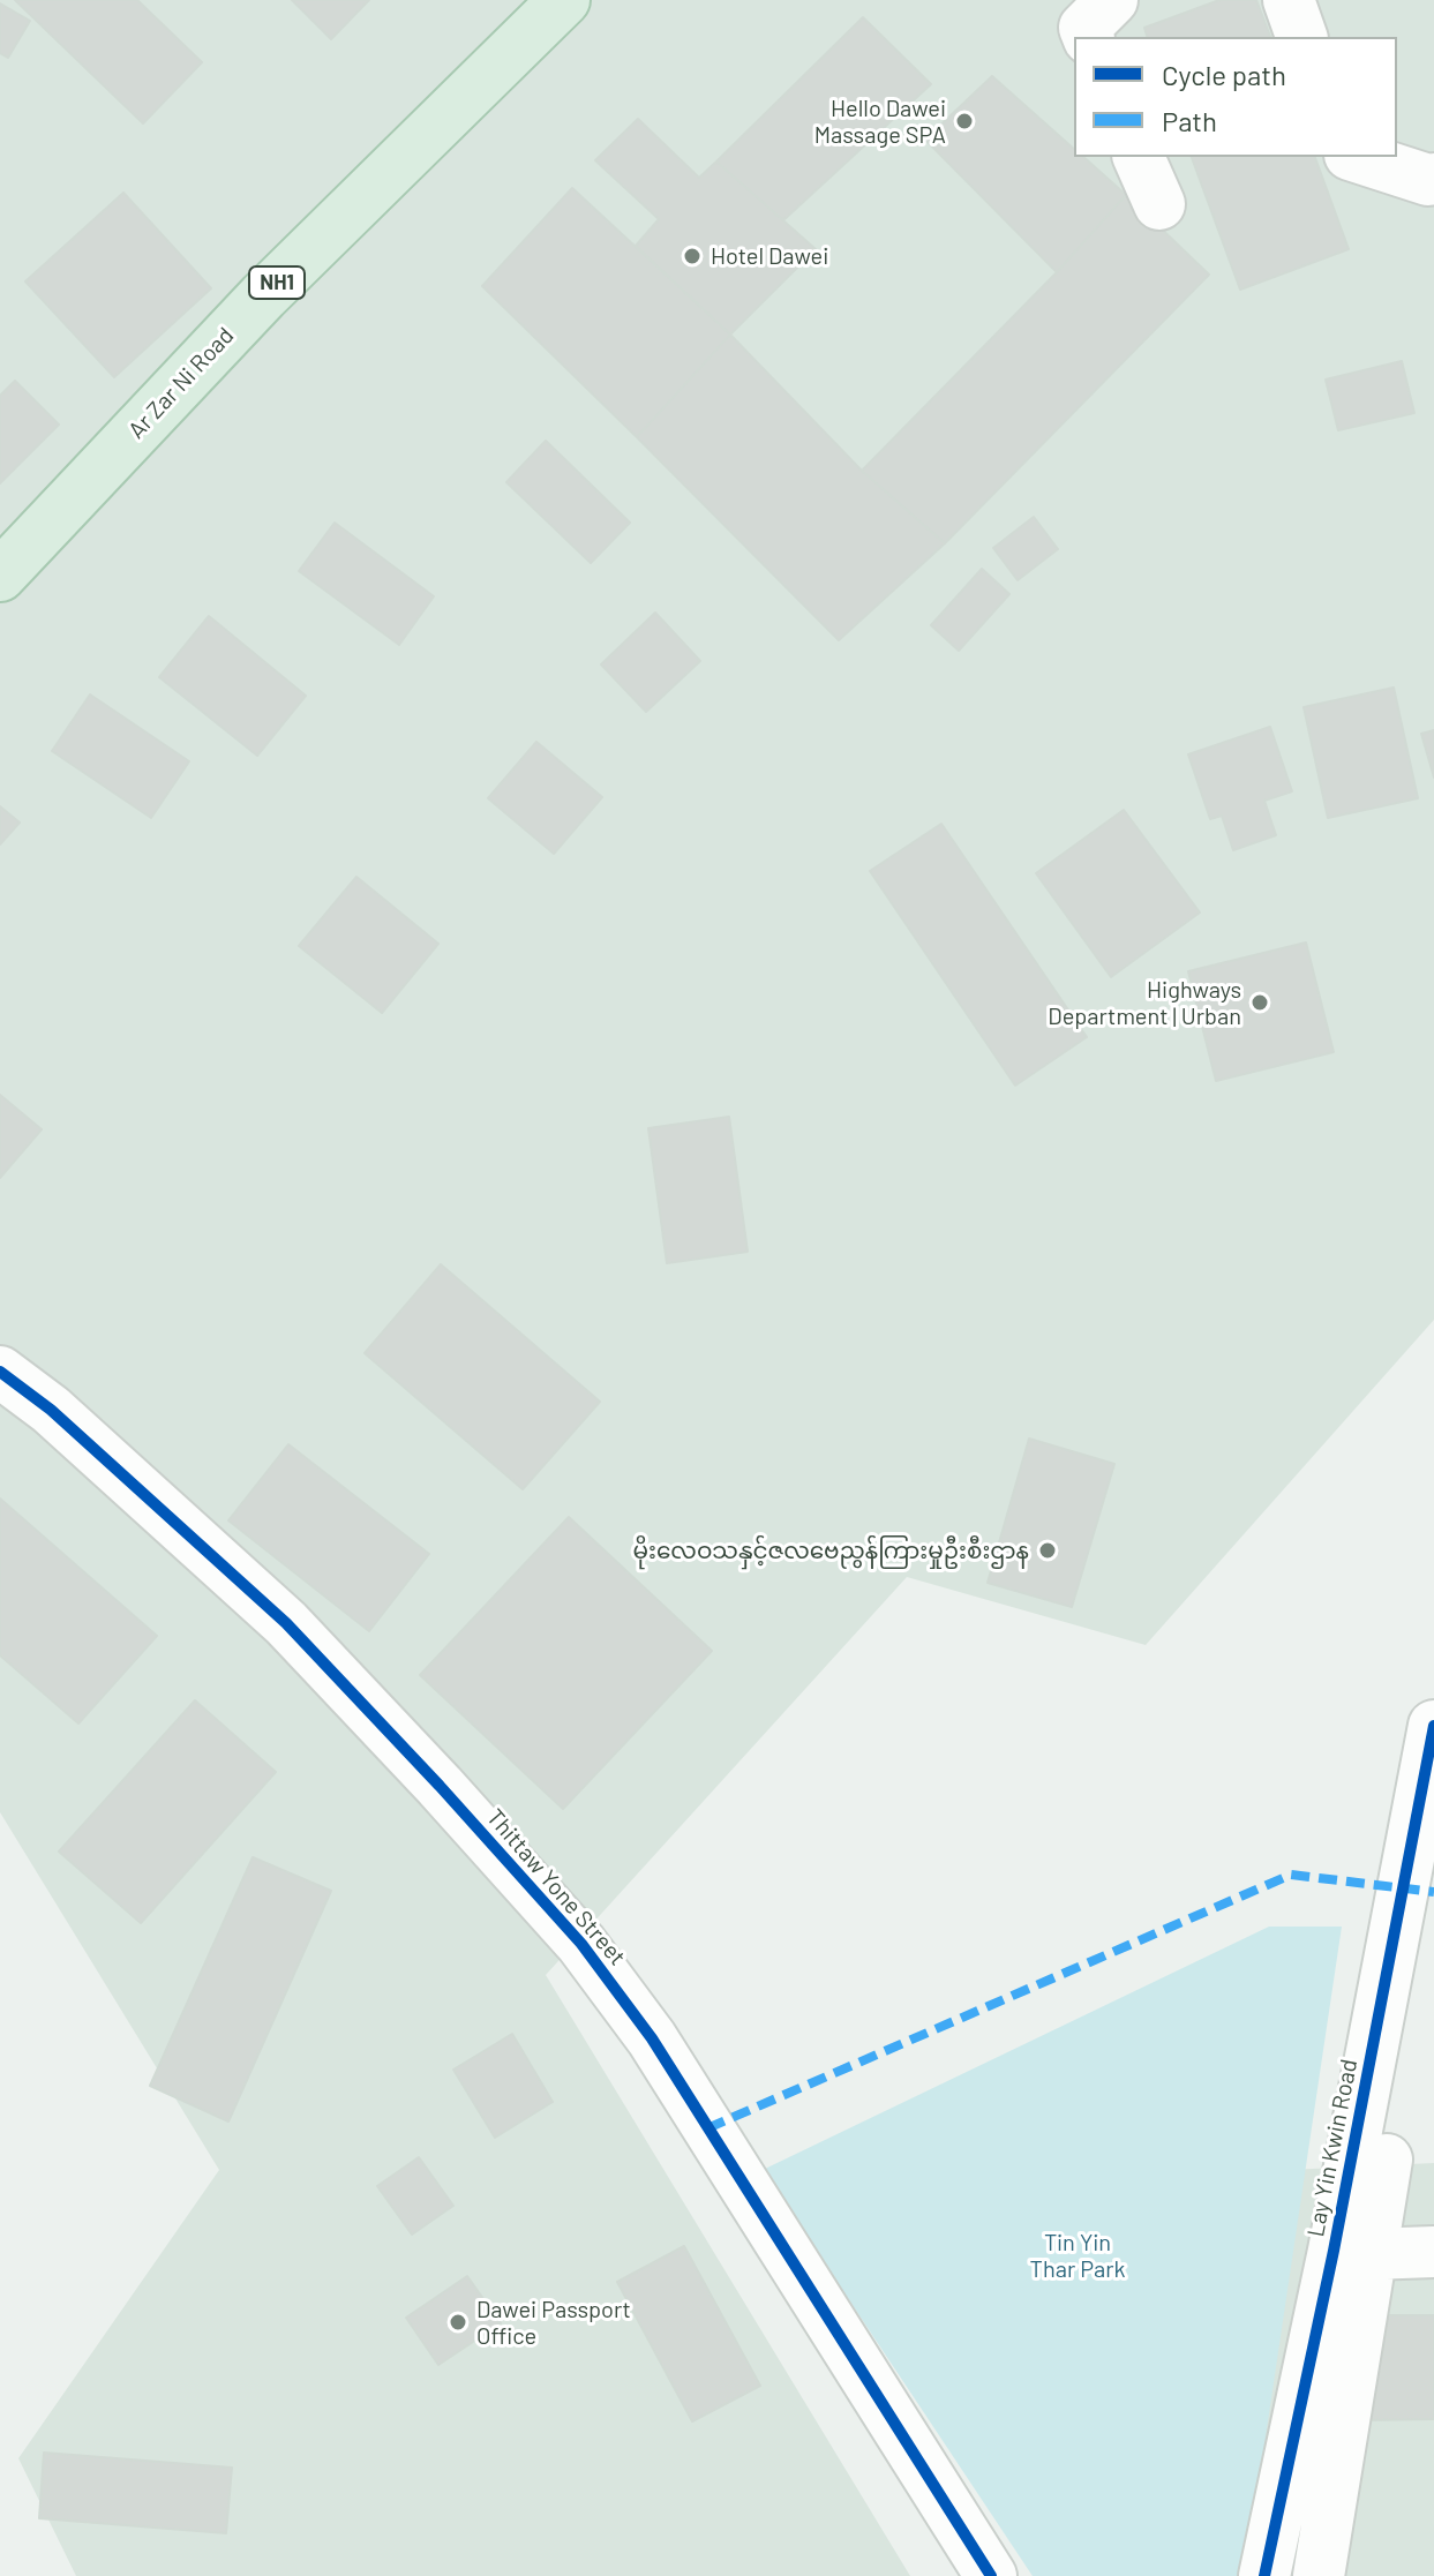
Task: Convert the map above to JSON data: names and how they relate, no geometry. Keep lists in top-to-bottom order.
{
  "streets": {
    "highway": ["NH1", "Ar Zar Ni Road"],
    "street": ["Thittaw Yone Street", "Lay Yin Kwin Road"]
  },
  "parks": ["Tin Yin Thar Park"],
  "places": [
    "Hello Dawei Massage SPA",
    "Hotel Dawei",
    "Highways Department | Urban",
    "မိုးလေဝသနှင့်ဇလဗေညွန်ကြားမှုဦးစီးဌာန",
    "Dawei Passport Office"
  ],
  "legend": ["Cycle path", "Path"]
}
